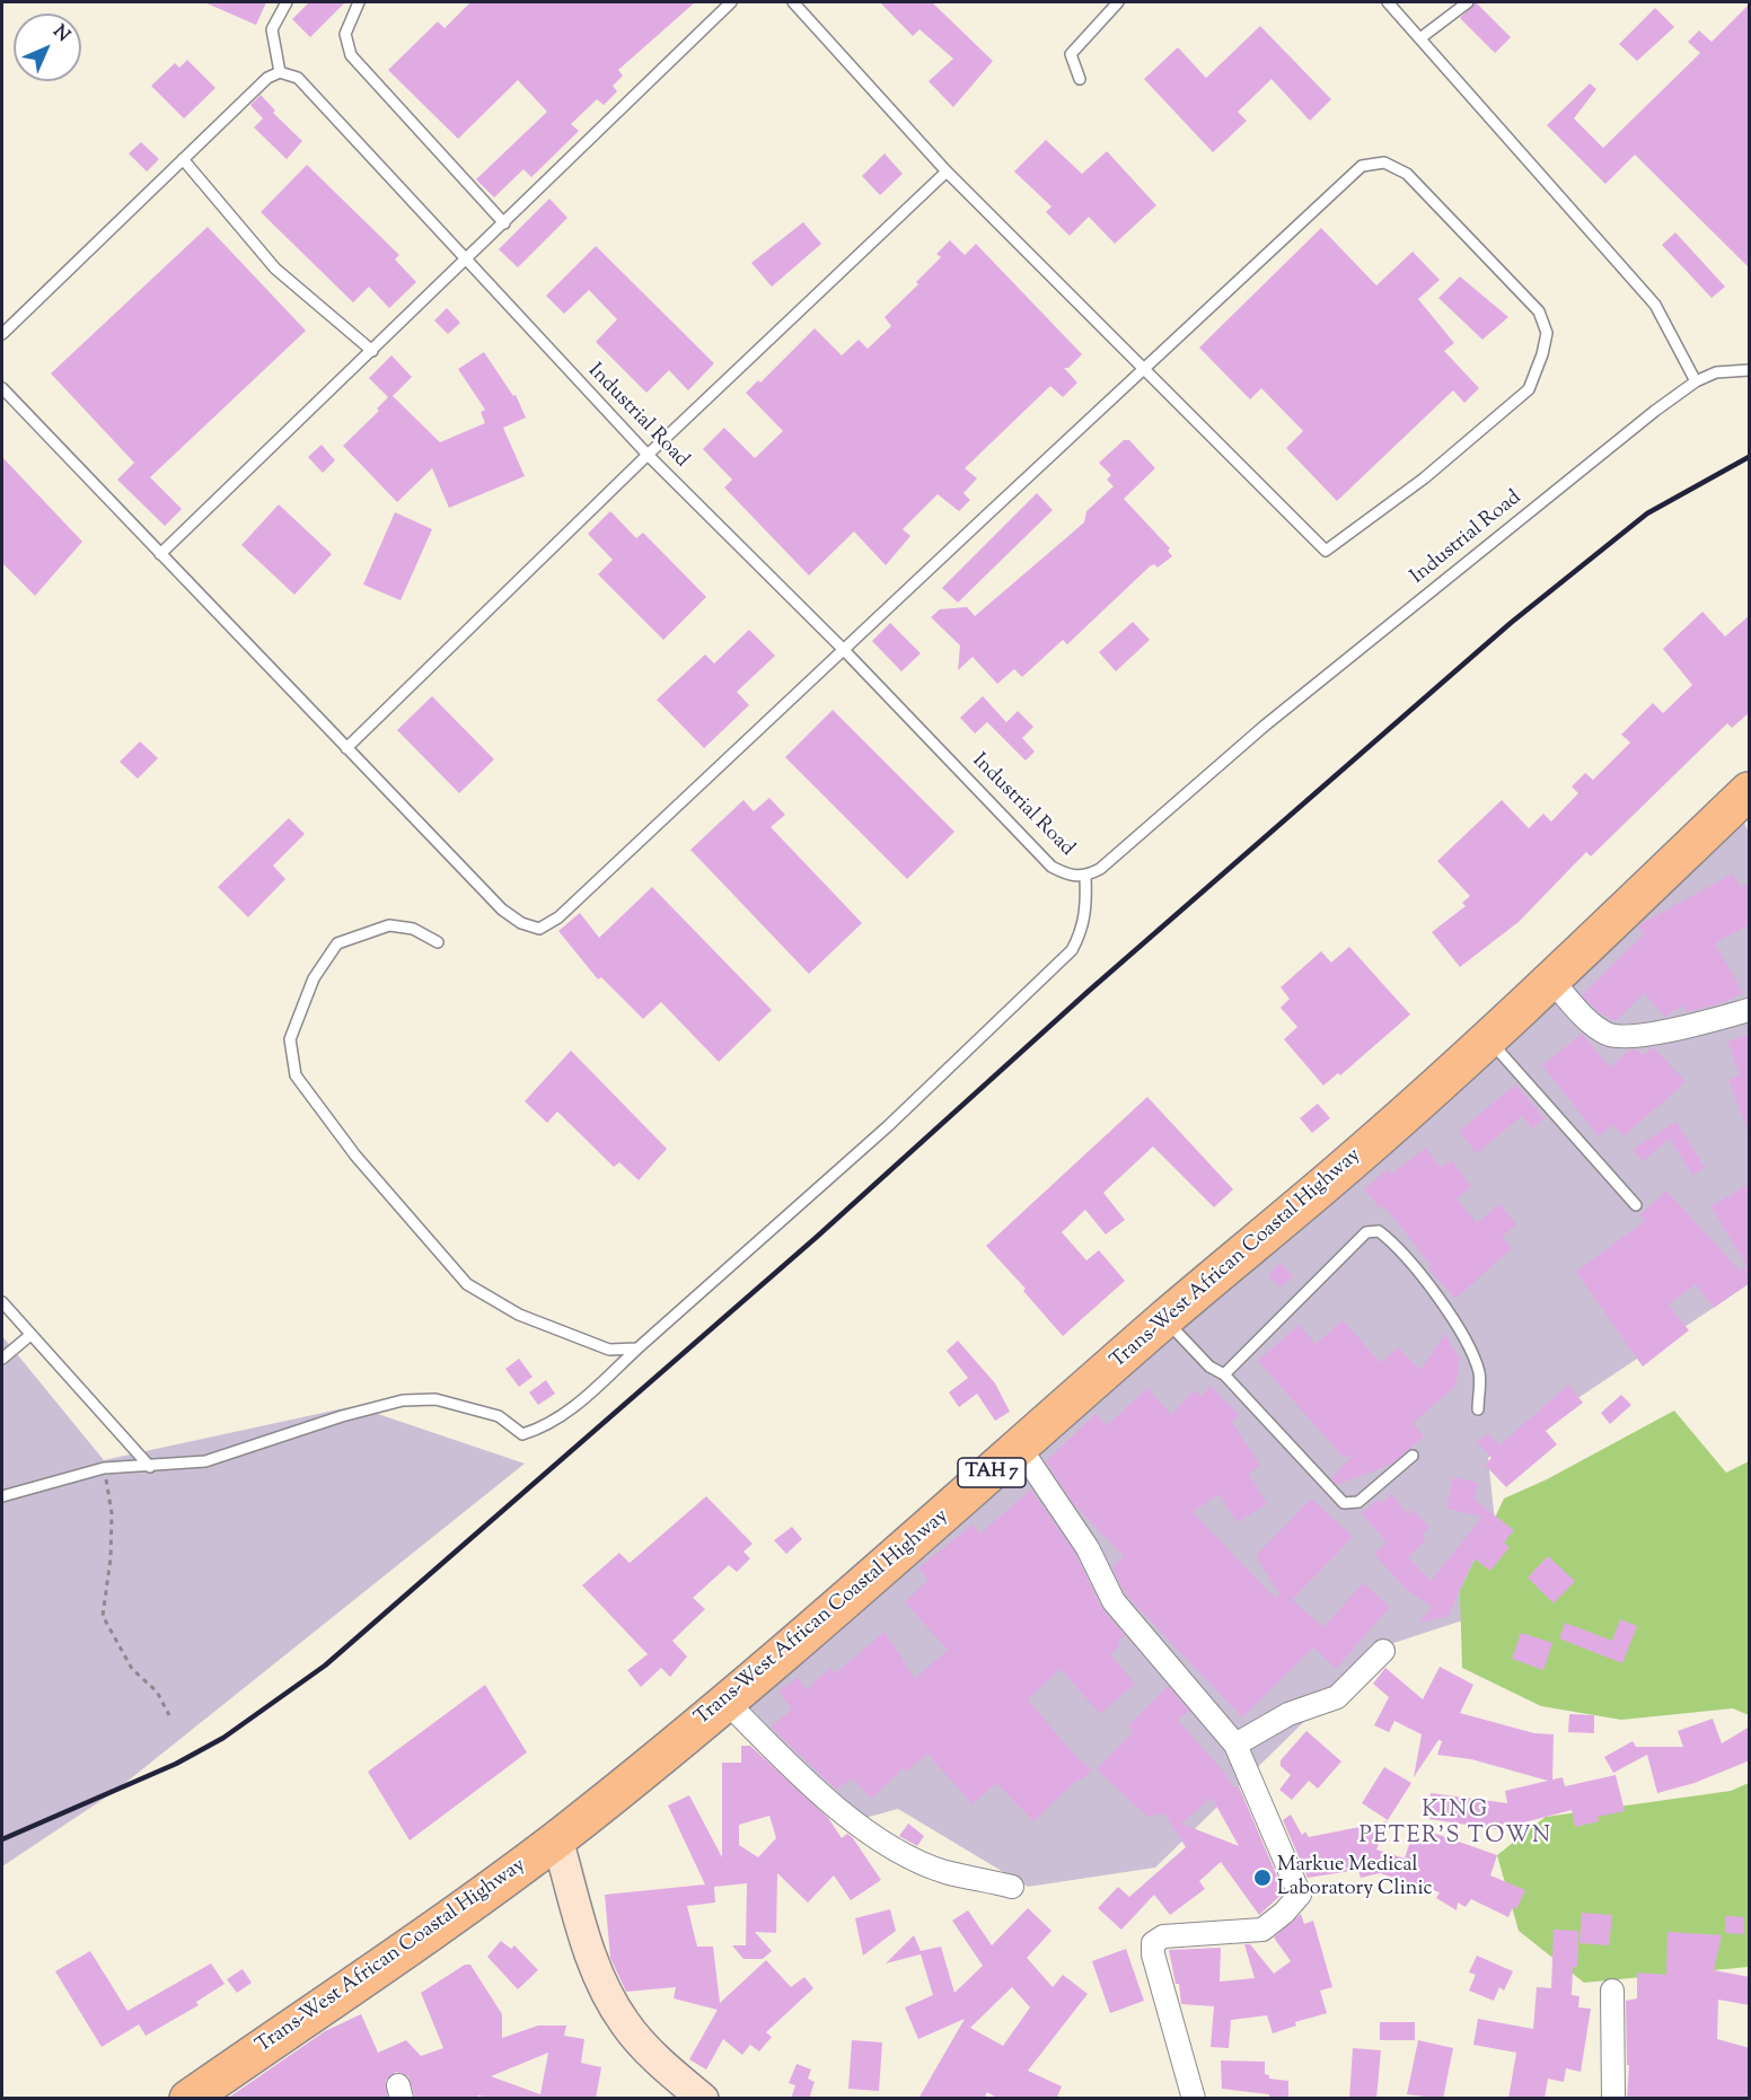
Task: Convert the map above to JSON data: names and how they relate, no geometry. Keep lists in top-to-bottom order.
{
  "streets": {
    "highway": ["Trans-West African Coastal Highway", "TAH 7"],
    "lane": ["Industrial Road"]
  },
  "districts": ["KING PETER'S TOWN"],
  "places": ["Markue Medical Laboratory Clinic"],
  "north": "top right"
}
